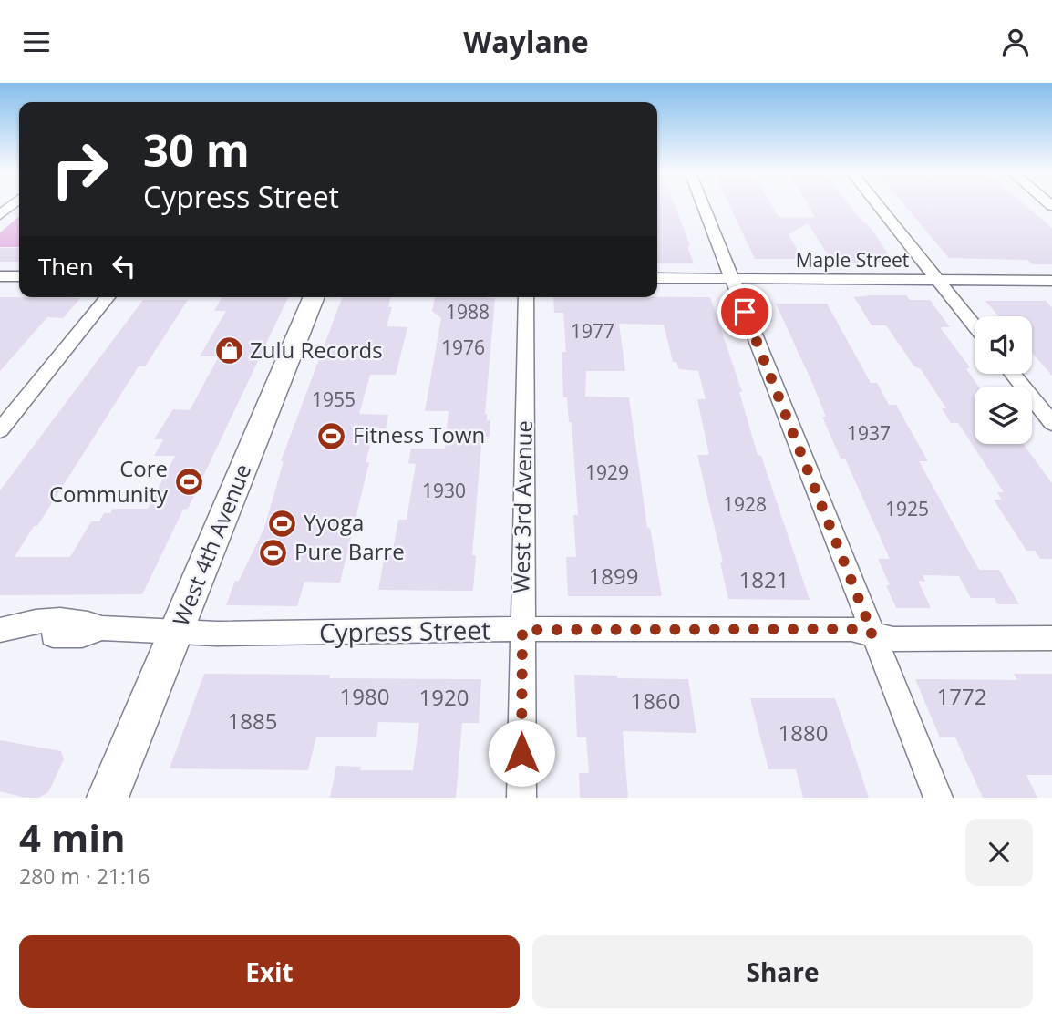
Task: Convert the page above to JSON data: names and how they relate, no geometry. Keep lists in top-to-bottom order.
{
  "streets": {
    "main road": ["West 4th Avenue"],
    "street": ["Maple Street", "West 3rd Avenue", "Cypress Street"]
  },
  "crossings": [
    ["West 3rd Avenue", "Cypress Street"],
    ["West 4th Avenue", "Cypress Street"]
  ],
  "places": {
    "shop": ["Zulu Records"],
    "sports": [
      "Fitness Town",
      "Core Community",
      "Yyoga",
      "Pure Barre"
    ]
  },
  "house_numbers": [
    "1988",
    "1977",
    "1976",
    "1955",
    "1937",
    "1929",
    "1930",
    "1928",
    "1925",
    "1899",
    "1821",
    "1980",
    "1772",
    "1920",
    "1860",
    "1885",
    "1880"
  ],
  "page": {
    "header": "Waylane",
    "turn": ["30 m", "Cypress Street"],
    "then": "Then",
    "heading": ["4 min", "280 m · 21:16"],
    "buttons": ["Exit", "Share"]
  }
}
